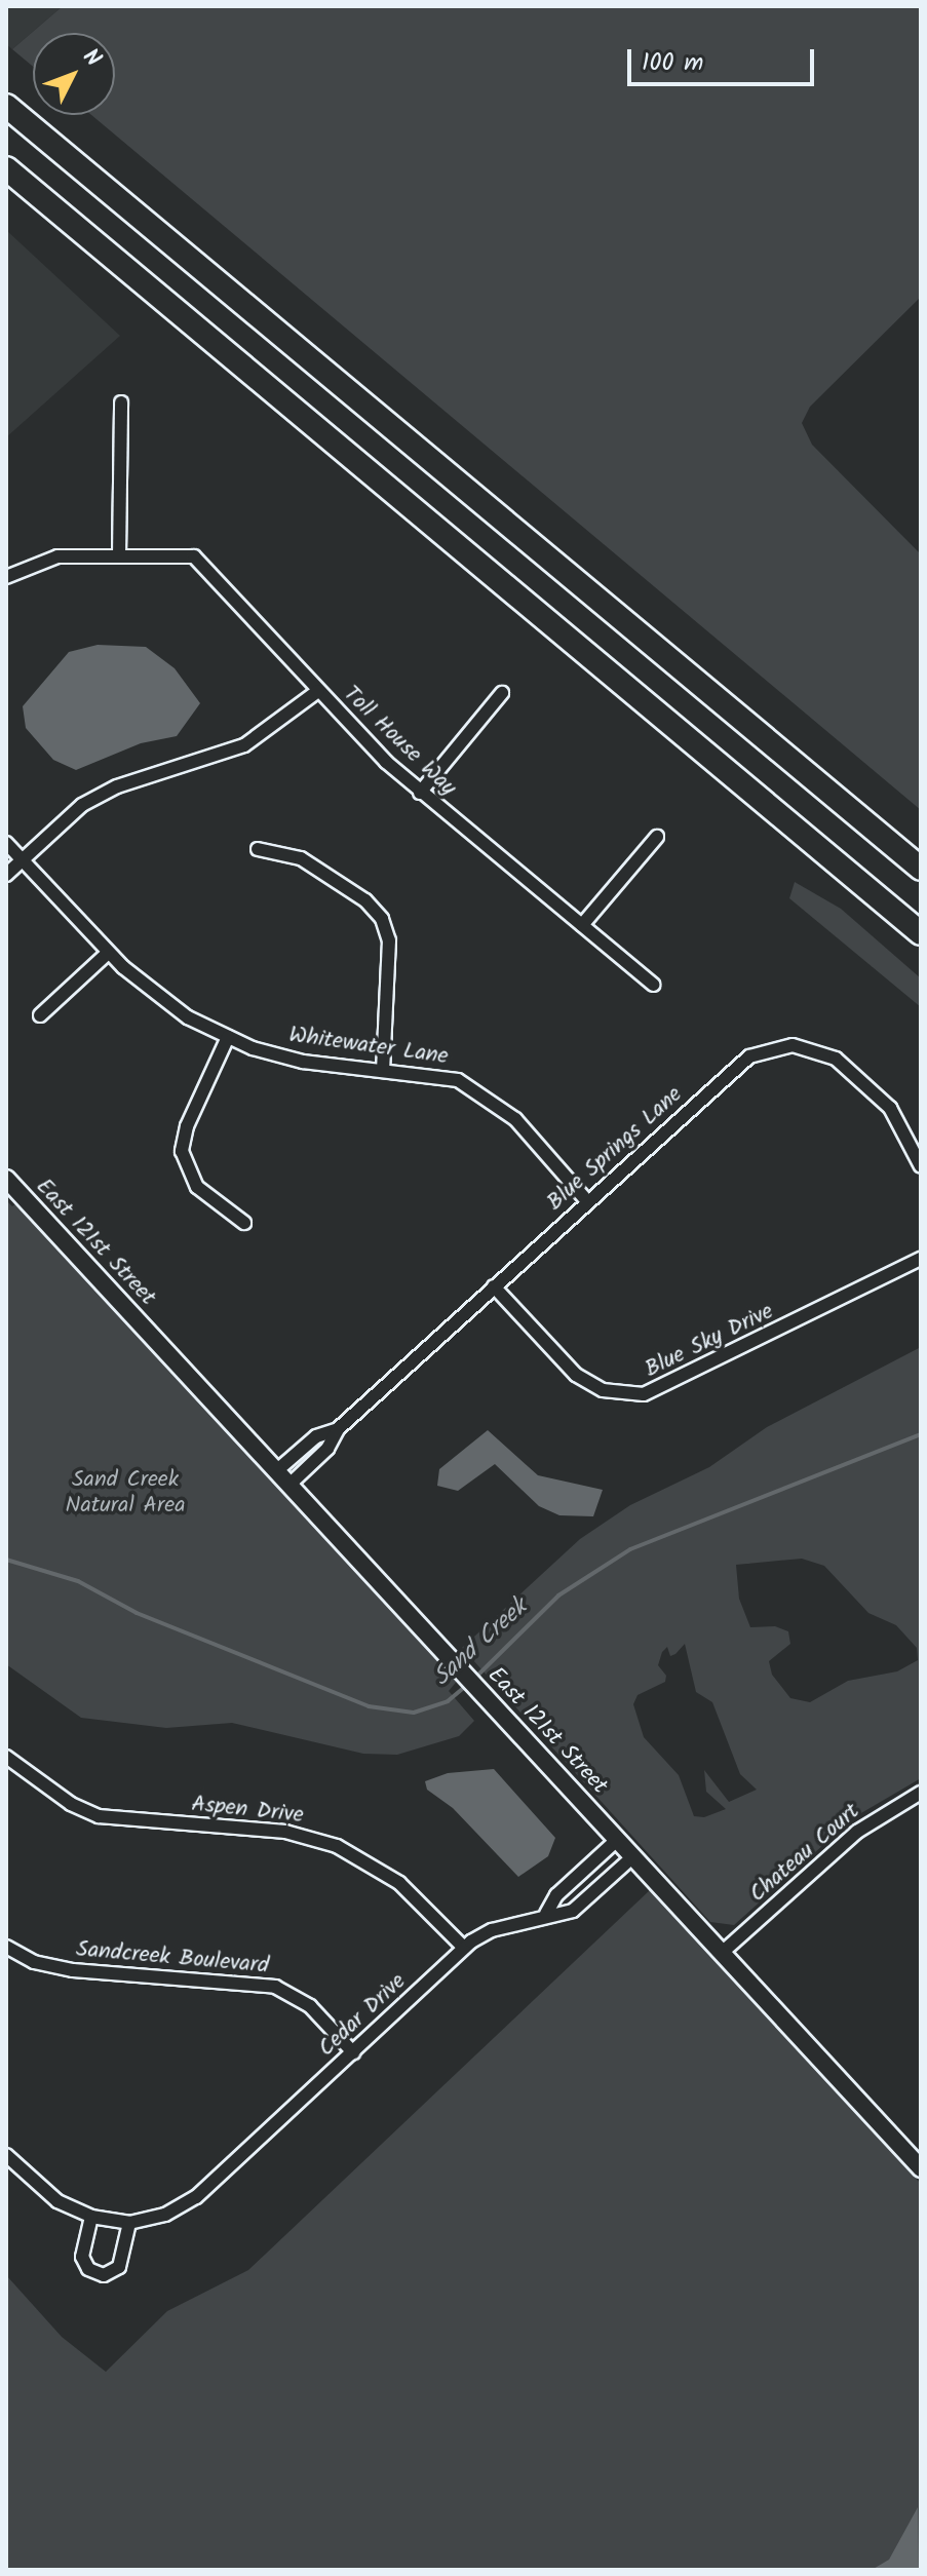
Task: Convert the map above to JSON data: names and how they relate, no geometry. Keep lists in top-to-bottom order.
{
  "streets": {
    "street": [
      "Toll House Way",
      "Whitewater Lane",
      "Blue Springs Lane",
      "East 121st Street",
      "Blue Sky Drive",
      "Aspen Drive",
      "Chateau Court",
      "Sandcreek Boulevard",
      "Cedar Drive"
    ]
  },
  "crossings": [
    ["Whitewater Lane", "Blue Springs Lane"],
    ["Blue Springs Lane", "East 121st Street"],
    ["Blue Springs Lane", "Blue Sky Drive"],
    ["East 121st Street", "Chateau Court"],
    ["East 121st Street", "Cedar Drive"],
    ["Aspen Drive", "Cedar Drive"],
    ["Sandcreek Boulevard", "Cedar Drive"]
  ],
  "water": ["Sand Creek"],
  "parks": ["Sand Creek Natural Area"],
  "scale_bar": "100 m",
  "north": "top right"
}
